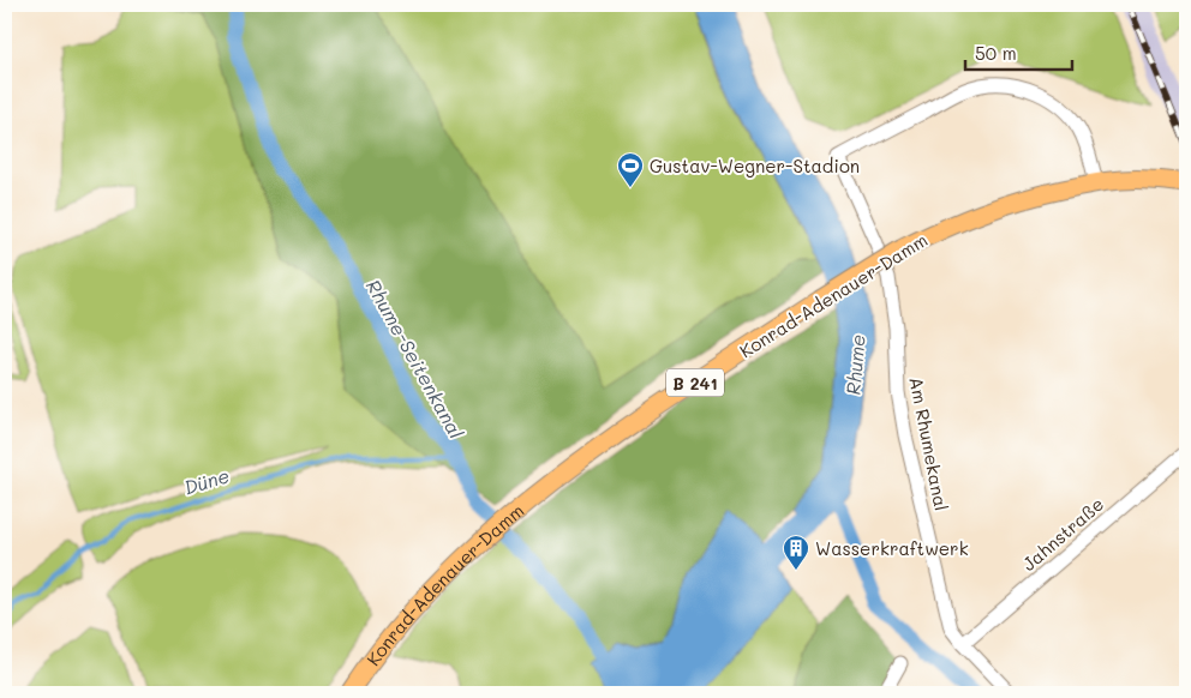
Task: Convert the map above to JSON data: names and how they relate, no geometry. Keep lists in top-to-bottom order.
{
  "streets": {
    "main road": ["Konrad-Adenauer-Damm", "B 241"],
    "street": ["Am Rhumekanal", "Jahnstraße"]
  },
  "crossings": [
    ["Konrad-Adenauer-Damm", "Am Rhumekanal"],
    ["Am Rhumekanal", "Jahnstraße"]
  ],
  "water": ["Rhume-Seitenkanal", "Rhume", "Düne"],
  "places": {
    "sports": ["Gustav-Wegner-Stadion"],
    "building": ["Wasserkraftwerk"]
  },
  "scale_bar": "50 m"
}
